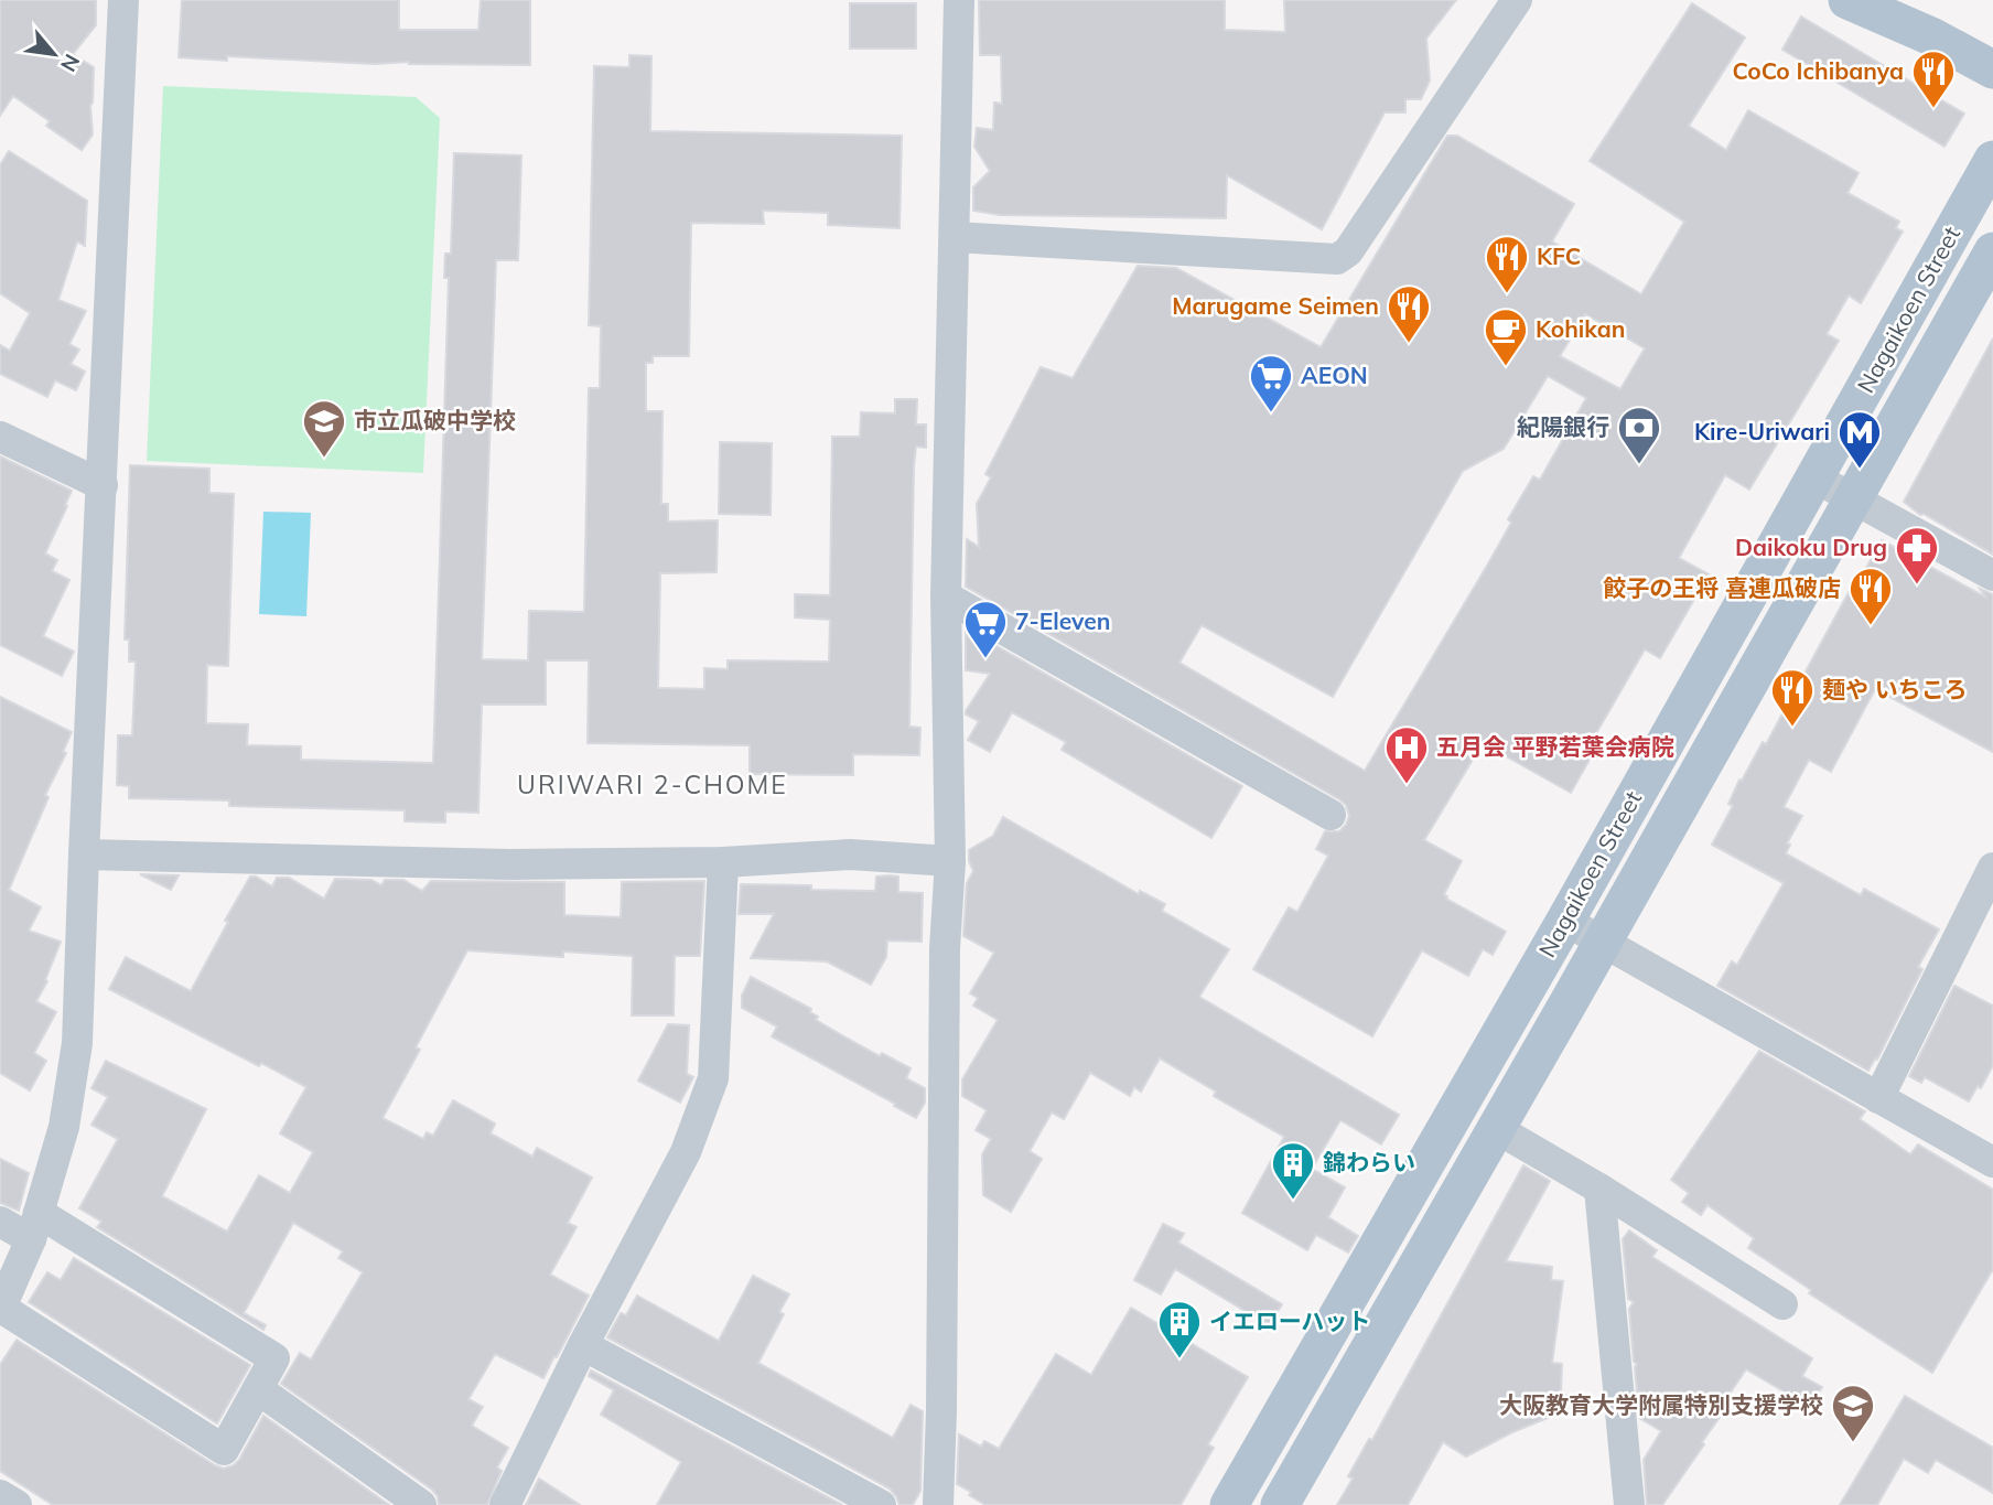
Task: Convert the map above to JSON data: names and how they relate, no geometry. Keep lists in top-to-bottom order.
{
  "streets": {
    "main road": ["Nagaikoen Street"]
  },
  "districts": ["URIWARI 2-CHOME"],
  "places": {
    "restaurant": [
      "CoCo Ichibanya",
      "KFC",
      "Marugame Seimen",
      "餃子の王将 喜連瓜破店",
      "麺や いちころ"
    ],
    "cafe": ["Kohikan"],
    "supermarket": ["AEON", "7-Eleven"],
    "school or university": ["市立瓜破中学校", "大阪教育大学附属特別支援学校"],
    "bank": ["紀陽銀行"],
    "metro station": ["Kire-Uriwari"],
    "pharmacy": ["Daikoku Drug"],
    "hospital": ["五月会 平野若葉会病院"],
    "building": ["錦わらい", "イエローハット"]
  },
  "north": "bottom right"
}
